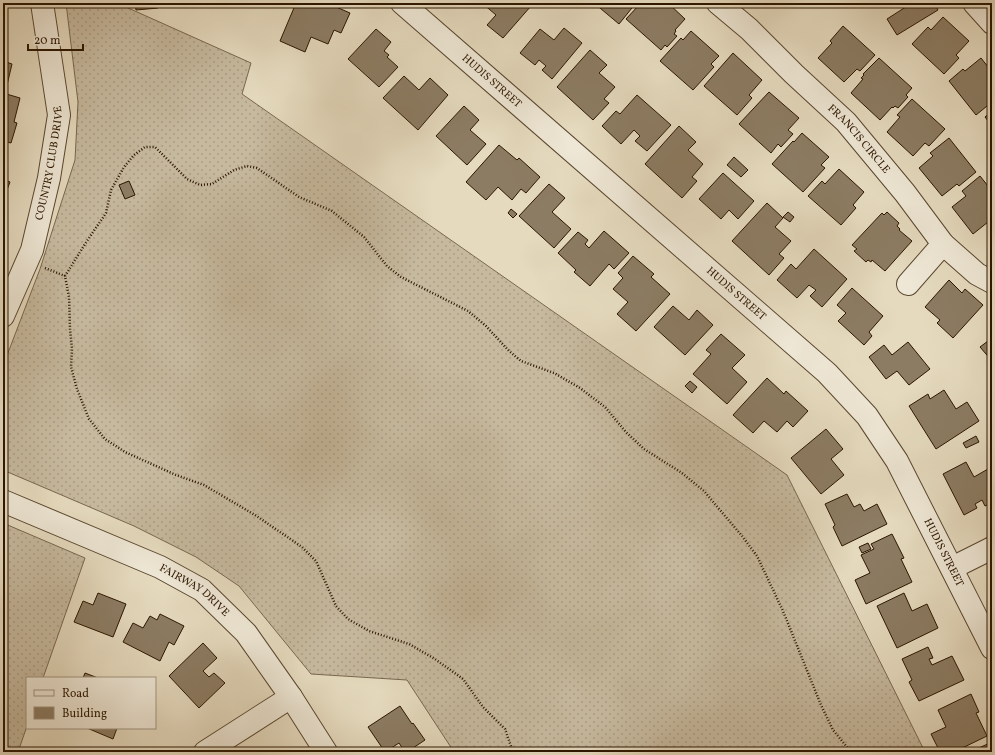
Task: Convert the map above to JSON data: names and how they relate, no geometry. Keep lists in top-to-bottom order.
{
  "streets": {
    "street": [
      "HUDIS STREET",
      "FRANCIS CIRCLE",
      "COUNTRY CLUB DRIVE",
      "FAIRWAY DRIVE"
    ]
  },
  "legend": ["Road", "Building"],
  "scale_bar": "20 m"
}
